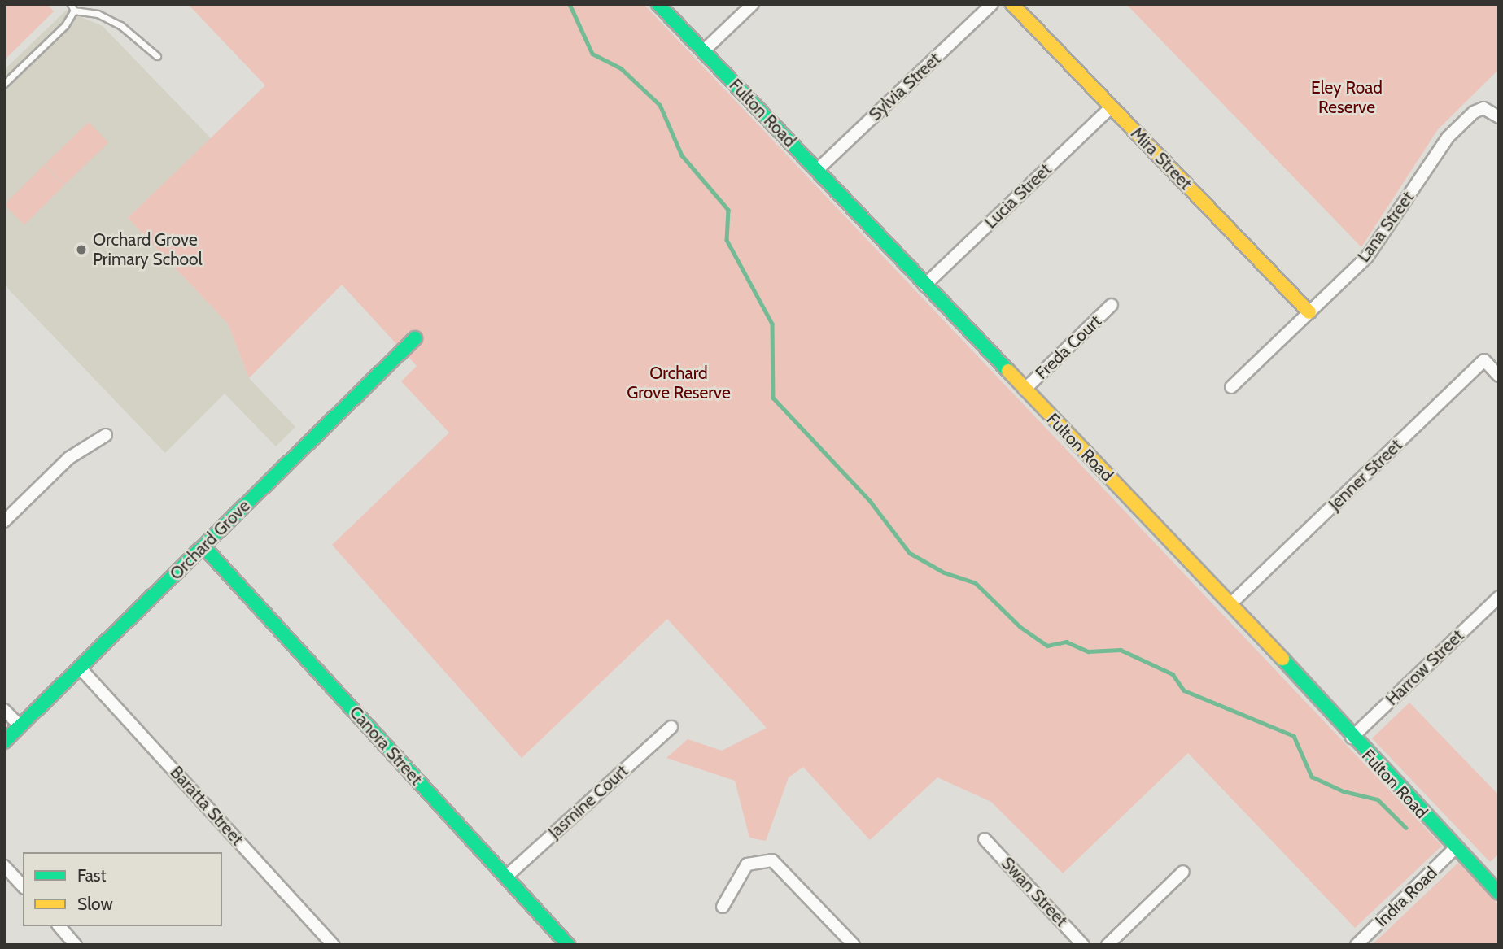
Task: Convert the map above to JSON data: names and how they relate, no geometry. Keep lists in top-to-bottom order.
{
  "streets": {
    "street": [
      "Sylvia Street",
      "Fulton Road",
      "Mira Street",
      "Lucia Street",
      "Lana Street",
      "Freda Court",
      "Jenner Street",
      "Orchard Grove",
      "Harrow Street",
      "Canora Street",
      "Jasmine Court",
      "Baratta Street",
      "Swan Street",
      "Indra Road"
    ]
  },
  "crossings": [
    ["Sylvia Street", "Fulton Road"],
    ["Fulton Road", "Lucia Street"],
    ["Fulton Road", "Freda Court"],
    ["Fulton Road", "Jenner Street"],
    ["Fulton Road", "Harrow Street"],
    ["Fulton Road", "Indra Road"],
    ["Mira Street", "Lucia Street"],
    ["Mira Street", "Lana Street"],
    ["Orchard Grove", "Canora Street"],
    ["Orchard Grove", "Baratta Street"],
    ["Canora Street", "Jasmine Court"]
  ],
  "parks": ["Eley Road Reserve", "Orchard Grove Reserve"],
  "places": ["Orchard Grove Primary School"],
  "legend": ["Fast", "Slow"]
}
